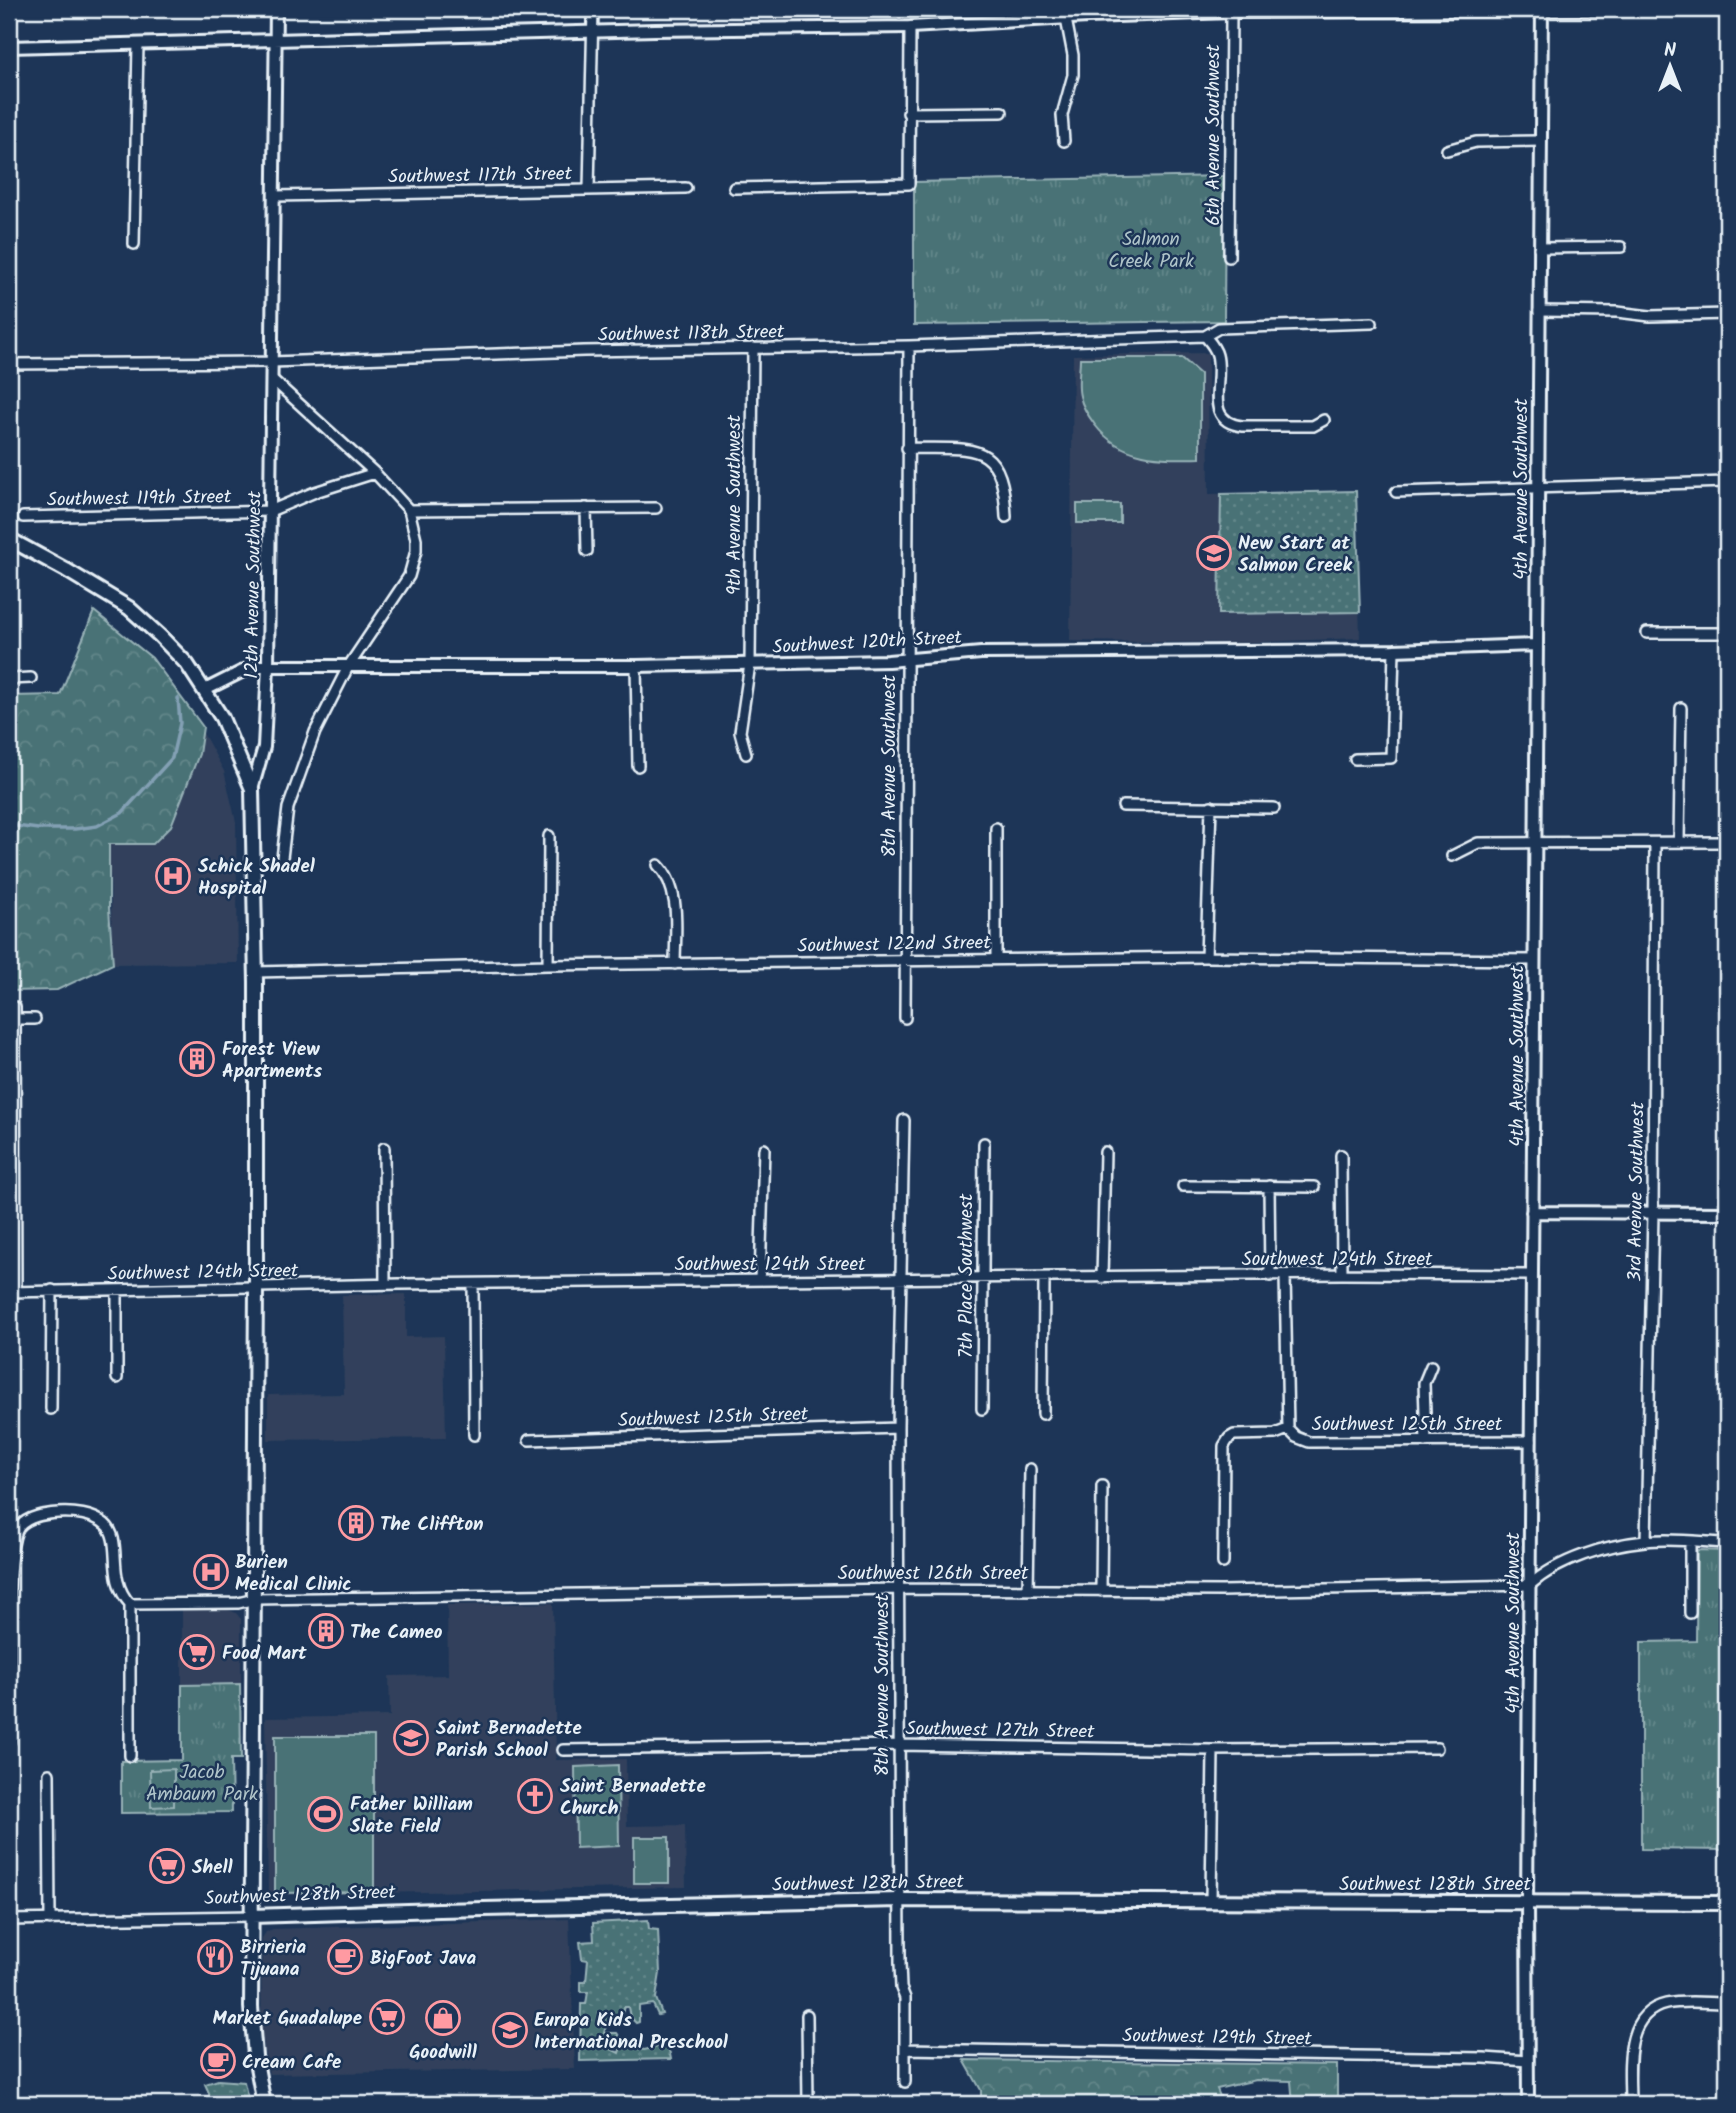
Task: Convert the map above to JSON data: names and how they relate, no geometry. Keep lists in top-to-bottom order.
{
  "streets": {
    "main road": ["Southwest 128th Street"],
    "street": [
      "6th Avenue Southwest",
      "Southwest 117th Street",
      "Southwest 118th Street",
      "4th Avenue Southwest",
      "Southwest 119th Street",
      "9th Avenue Southwest",
      "12th Avenue Southwest",
      "Southwest 120th Street",
      "8th Avenue Southwest",
      "Southwest 122nd Street",
      "3rd Avenue Southwest",
      "Southwest 124th Street",
      "7th Place Southwest",
      "Southwest 125th Street",
      "Southwest 126th Street",
      "Southwest 127th Street",
      "Southwest 129th Street"
    ]
  },
  "crossings": [
    ["Southwest 117th Street", "12th Avenue Southwest"],
    ["Southwest 118th Street", "9th Avenue Southwest"],
    ["Southwest 118th Street", "12th Avenue Southwest"],
    ["Southwest 118th Street", "8th Avenue Southwest"],
    ["4th Avenue Southwest", "Southwest 120th Street"],
    ["4th Avenue Southwest", "Southwest 122nd Street"],
    ["4th Avenue Southwest", "Southwest 124th Street"],
    ["4th Avenue Southwest", "Southwest 125th Street"],
    ["4th Avenue Southwest", "Southwest 126th Street"],
    ["4th Avenue Southwest", "Southwest 128th Street"],
    ["4th Avenue Southwest", "Southwest 129th Street"],
    ["Southwest 119th Street", "12th Avenue Southwest"],
    ["9th Avenue Southwest", "Southwest 120th Street"],
    ["12th Avenue Southwest", "Southwest 120th Street"],
    ["Southwest 120th Street", "8th Avenue Southwest"],
    ["8th Avenue Southwest", "Southwest 122nd Street"],
    ["8th Avenue Southwest", "Southwest 124th Street"],
    ["8th Avenue Southwest", "Southwest 125th Street"],
    ["8th Avenue Southwest", "Southwest 126th Street"],
    ["8th Avenue Southwest", "Southwest 127th Street"],
    ["8th Avenue Southwest", "Southwest 128th Street"],
    ["8th Avenue Southwest", "Southwest 129th Street"],
    ["Southwest 124th Street", "7th Place Southwest"]
  ],
  "parks": ["Salmon Creek Park", "Jacob Ambaum Park"],
  "places": {
    "school or university": ["New Start at Salmon Creek", "Saint Bernadette Parish School", "Europa Kids International Preschool"],
    "hospital": ["Schick Shadel Hospital", "Burien Medical Clinic"],
    "building": ["Forest View Apartments", "The Cliffton", "The Cameo"],
    "supermarket": ["Food Mart", "Shell", "Market Guadalupe"],
    "church": ["Saint Bernadette Church"],
    "sports": ["Father William Slate Field"],
    "restaurant": ["Birrieria Tijuana"],
    "cafe": ["BigFoot Java", "Cream Cafe"],
    "shop": ["Goodwill"]
  },
  "north": "top"
}
